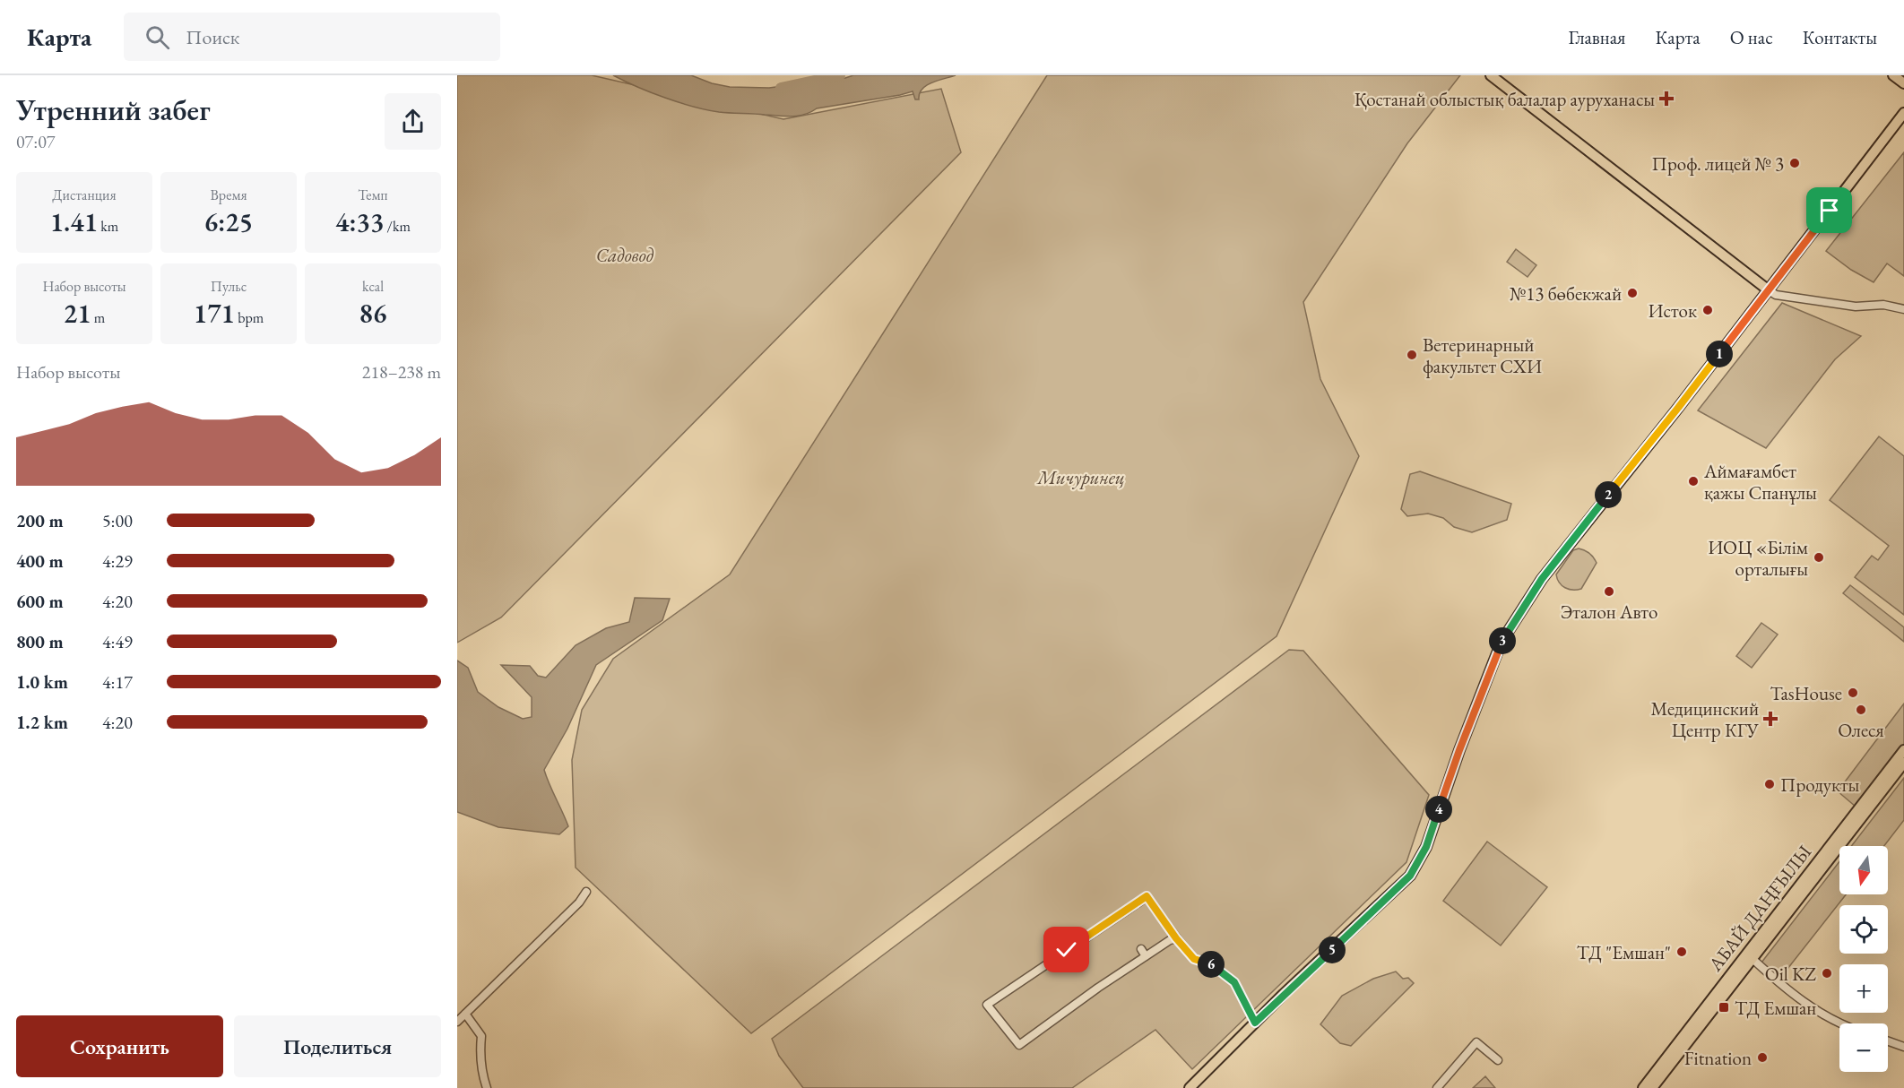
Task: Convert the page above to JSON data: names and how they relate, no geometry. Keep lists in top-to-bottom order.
{
  "streets": {
    "main road": ["АБАЙ ДАҢҒЫЛЫ"]
  },
  "parks": ["Садовод", "Мичуринец"],
  "places": {
    "health": ["Қостанай облыстық балалар ауруханасы", "Медицинский Центр КГУ"],
    "other": [
      "Проф. лицей № 3",
      "№13 бөбекжай",
      "Исток",
      "Ветеринарный факультет СХИ",
      "Аймағамбет қажы Спанұлы",
      "ИОЦ «Білім орталығы",
      "Эталон Авто",
      "TasHouse",
      "Олеся",
      "Продукты",
      "ТД \"Емшан\"",
      "Oil KZ",
      "Fitnation"
    ],
    "transit": ["ТД Емшан"]
  },
  "north": "bottom",
  "page": {
    "header": "Карта",
    "search": "Поиск",
    "nav": [
      "Главная",
      "Карта",
      "О нас",
      "Контакты"
    ],
    "heading": ["Утренний забег", "07:07"],
    "stats": [
      ["Дистанция", "1.41 km"],
      ["Время", "6:25"],
      ["Темп", "4:33 /km"],
      ["Набор высоты", "21 m"],
      ["Пульс", "171 bpm"],
      ["kcal", "86"]
    ],
    "pins": [
      "1",
      "2",
      "3",
      "4",
      "5",
      "6"
    ],
    "chart": ["Набор высоты", "218–238 m"],
    "list": [
      {
        "name": "200 m",
        "note": "5:00"
      },
      {
        "name": "400 m",
        "note": "4:29"
      },
      {
        "name": "600 m",
        "note": "4:20"
      },
      {
        "name": "800 m",
        "note": "4:49"
      },
      {
        "name": "1.0 km",
        "note": "4:17"
      },
      {
        "name": "1.2 km",
        "note": "4:20"
      }
    ],
    "map_buttons": ["+", "−"],
    "buttons": ["Сохранить", "Поделиться"]
  }
}
